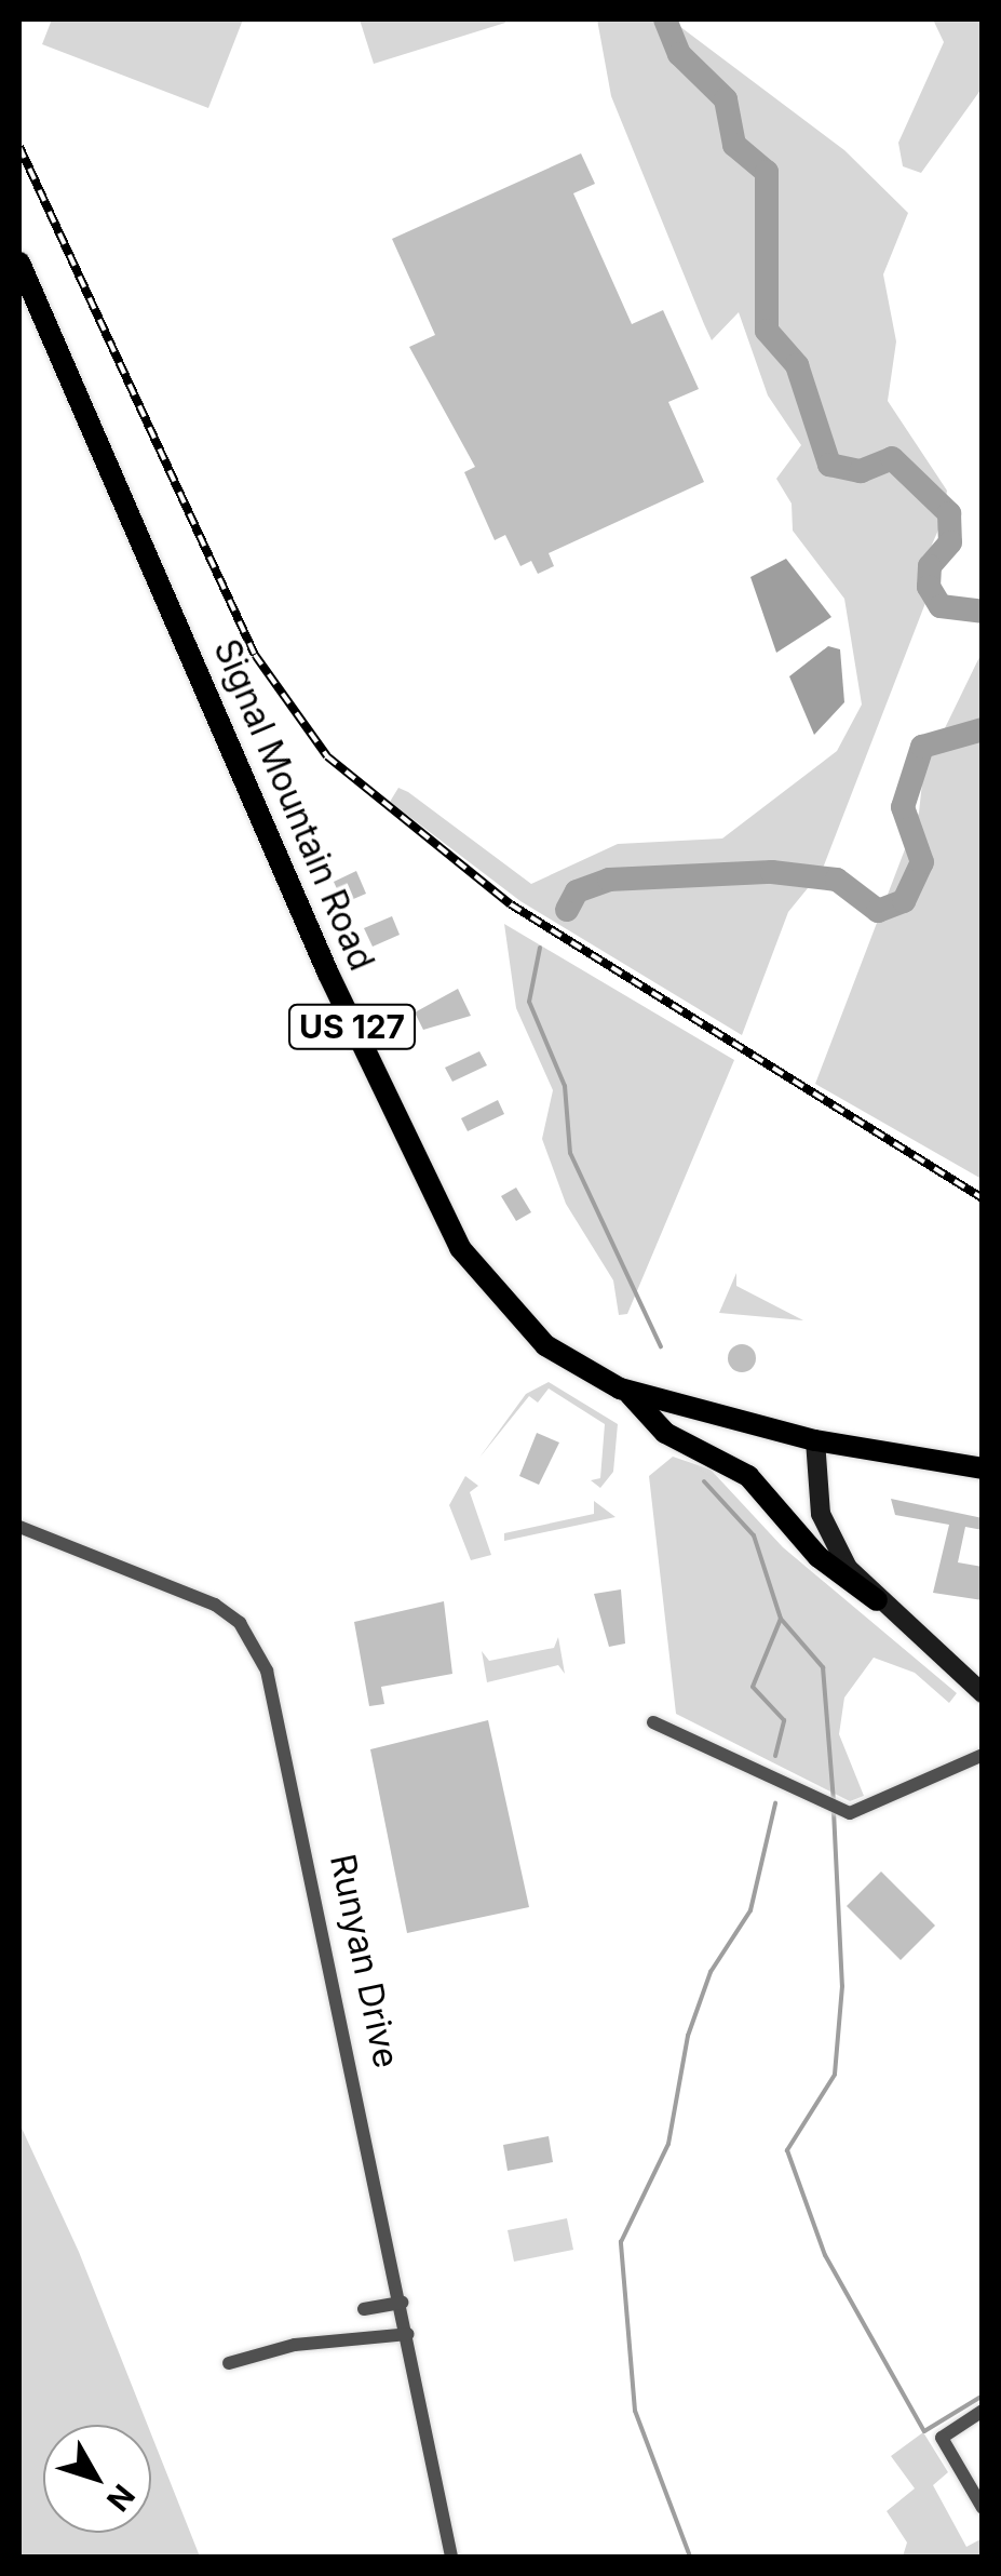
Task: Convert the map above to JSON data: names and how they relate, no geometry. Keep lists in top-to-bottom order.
{
  "streets": {
    "main road": ["Signal Mountain Road", "US 127"],
    "street": ["Runyan Drive"]
  },
  "north": "bottom right"
}
